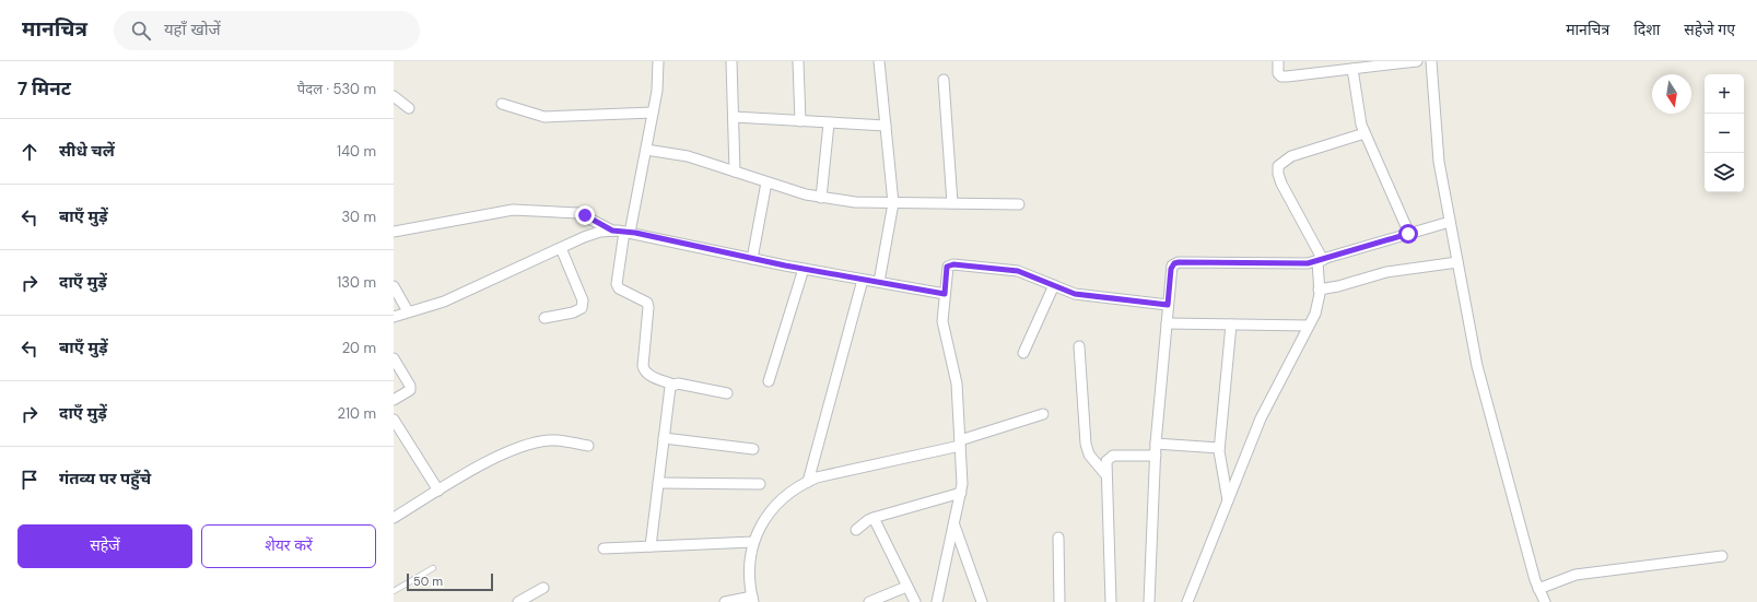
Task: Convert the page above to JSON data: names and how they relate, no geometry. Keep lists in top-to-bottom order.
{
  "scale_bar": "50 m",
  "north": "bottom",
  "page": {
    "header": "मानचित्र",
    "search": "यहाँ खोजें",
    "nav": ["मानचित्र", "दिशा", "सहेजे गए"],
    "heading": ["7 मिनट", "पैदल · 530 m"],
    "map_buttons": ["+", "−"],
    "list": [
      ["सीधे चलें", "140 m"],
      ["बाएँ मुड़ें", "30 m"],
      ["दाएँ मुड़ें", "130 m"],
      ["बाएँ मुड़ें", "20 m"],
      ["दाएँ मुड़ें", "210 m"],
      "गंतव्य पर पहुँचे"
    ],
    "buttons": ["सहेजें", "शेयर करें"],
    "scale": "50 m"
  }
}
